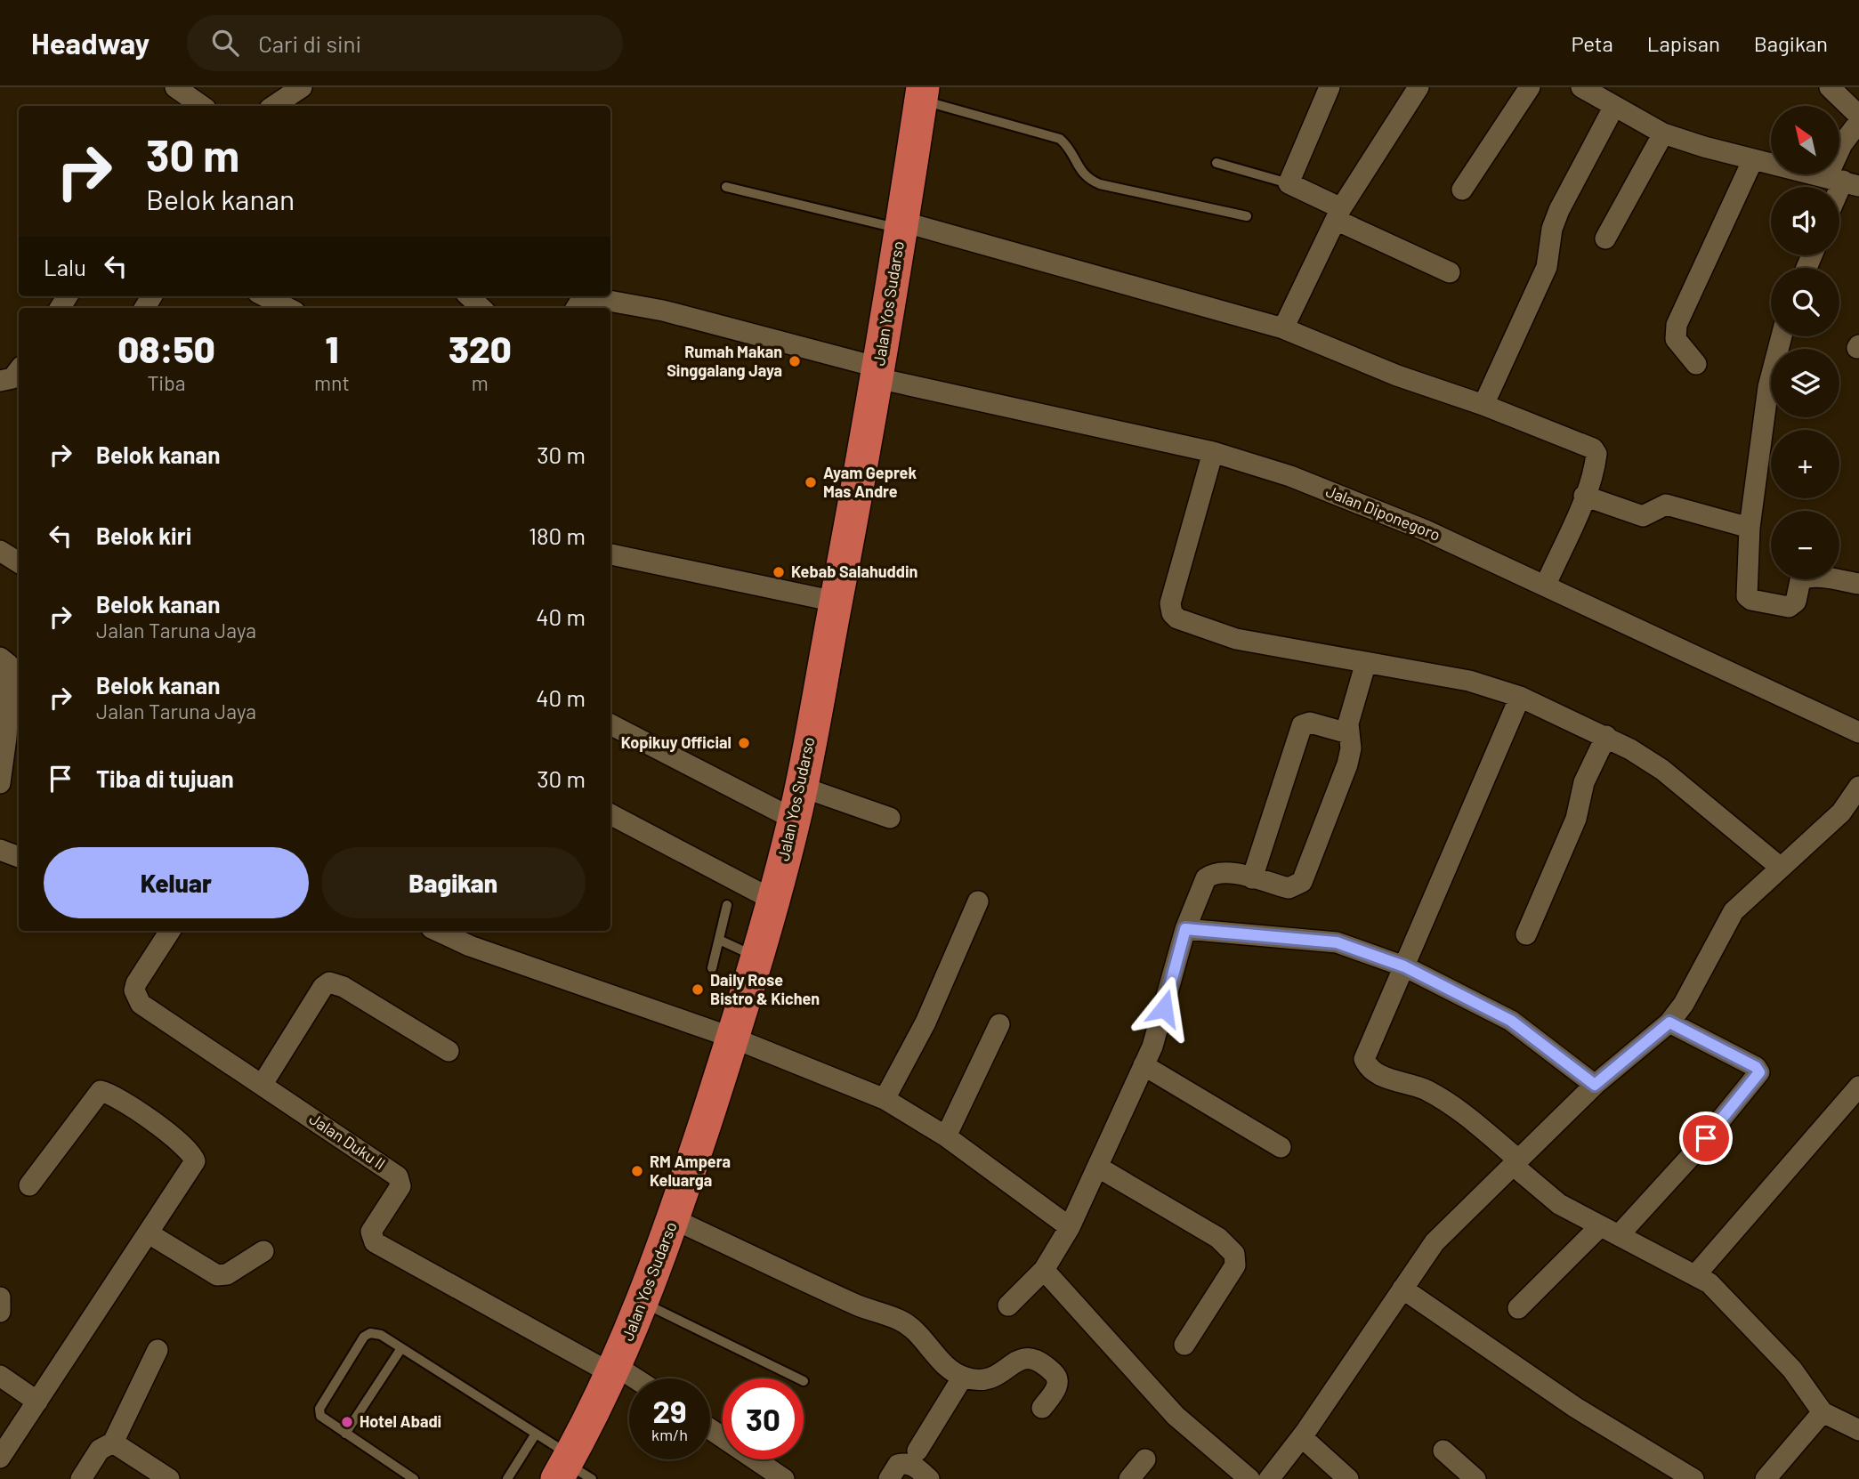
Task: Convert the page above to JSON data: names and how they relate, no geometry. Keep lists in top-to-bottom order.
{
  "streets": {
    "highway": ["Jalan Yos Sudarso"],
    "street": ["Jalan Diponegoro", "Jalan Duku II"]
  },
  "crossings": [
    ["Jalan Yos Sudarso", "Jalan Diponegoro"],
    ["Jalan Yos Sudarso", "Jalan Duku II"]
  ],
  "places": [
    "Rumah Makan Singgalang Jaya",
    "Ayam Geprek Mas Andre",
    "Kebab Salahuddin",
    "Kopikuy Official",
    "Daily Rose Bistro & Kichen",
    "RM Ampera Keluarga",
    "Hotel Abadi"
  ],
  "north": "top left",
  "page": {
    "header": "Headway",
    "search": "Cari di sini",
    "nav": ["Peta", "Lapisan", "Bagikan"],
    "map_buttons": ["+", "−"],
    "turn": ["30 m", "Belok kanan"],
    "then": "Lalu",
    "eta": [
      "08:50",
      "Tiba",
      "1",
      "mnt",
      "320",
      "m"
    ],
    "list": [
      {
        "name": "Belok kanan",
        "value": "30 m"
      },
      {
        "name": "Belok kiri",
        "value": "180 m"
      },
      {
        "name": "Belok kanan",
        "note": "Jalan Taruna Jaya",
        "value": "40 m"
      },
      {
        "name": "Belok kanan",
        "note": "Jalan Taruna Jaya",
        "value": "40 m"
      },
      {
        "name": "Tiba di tujuan",
        "value": "30 m"
      }
    ],
    "buttons": ["Keluar", "Bagikan"],
    "speed": "29 km/h",
    "limit": "30"
  }
}
